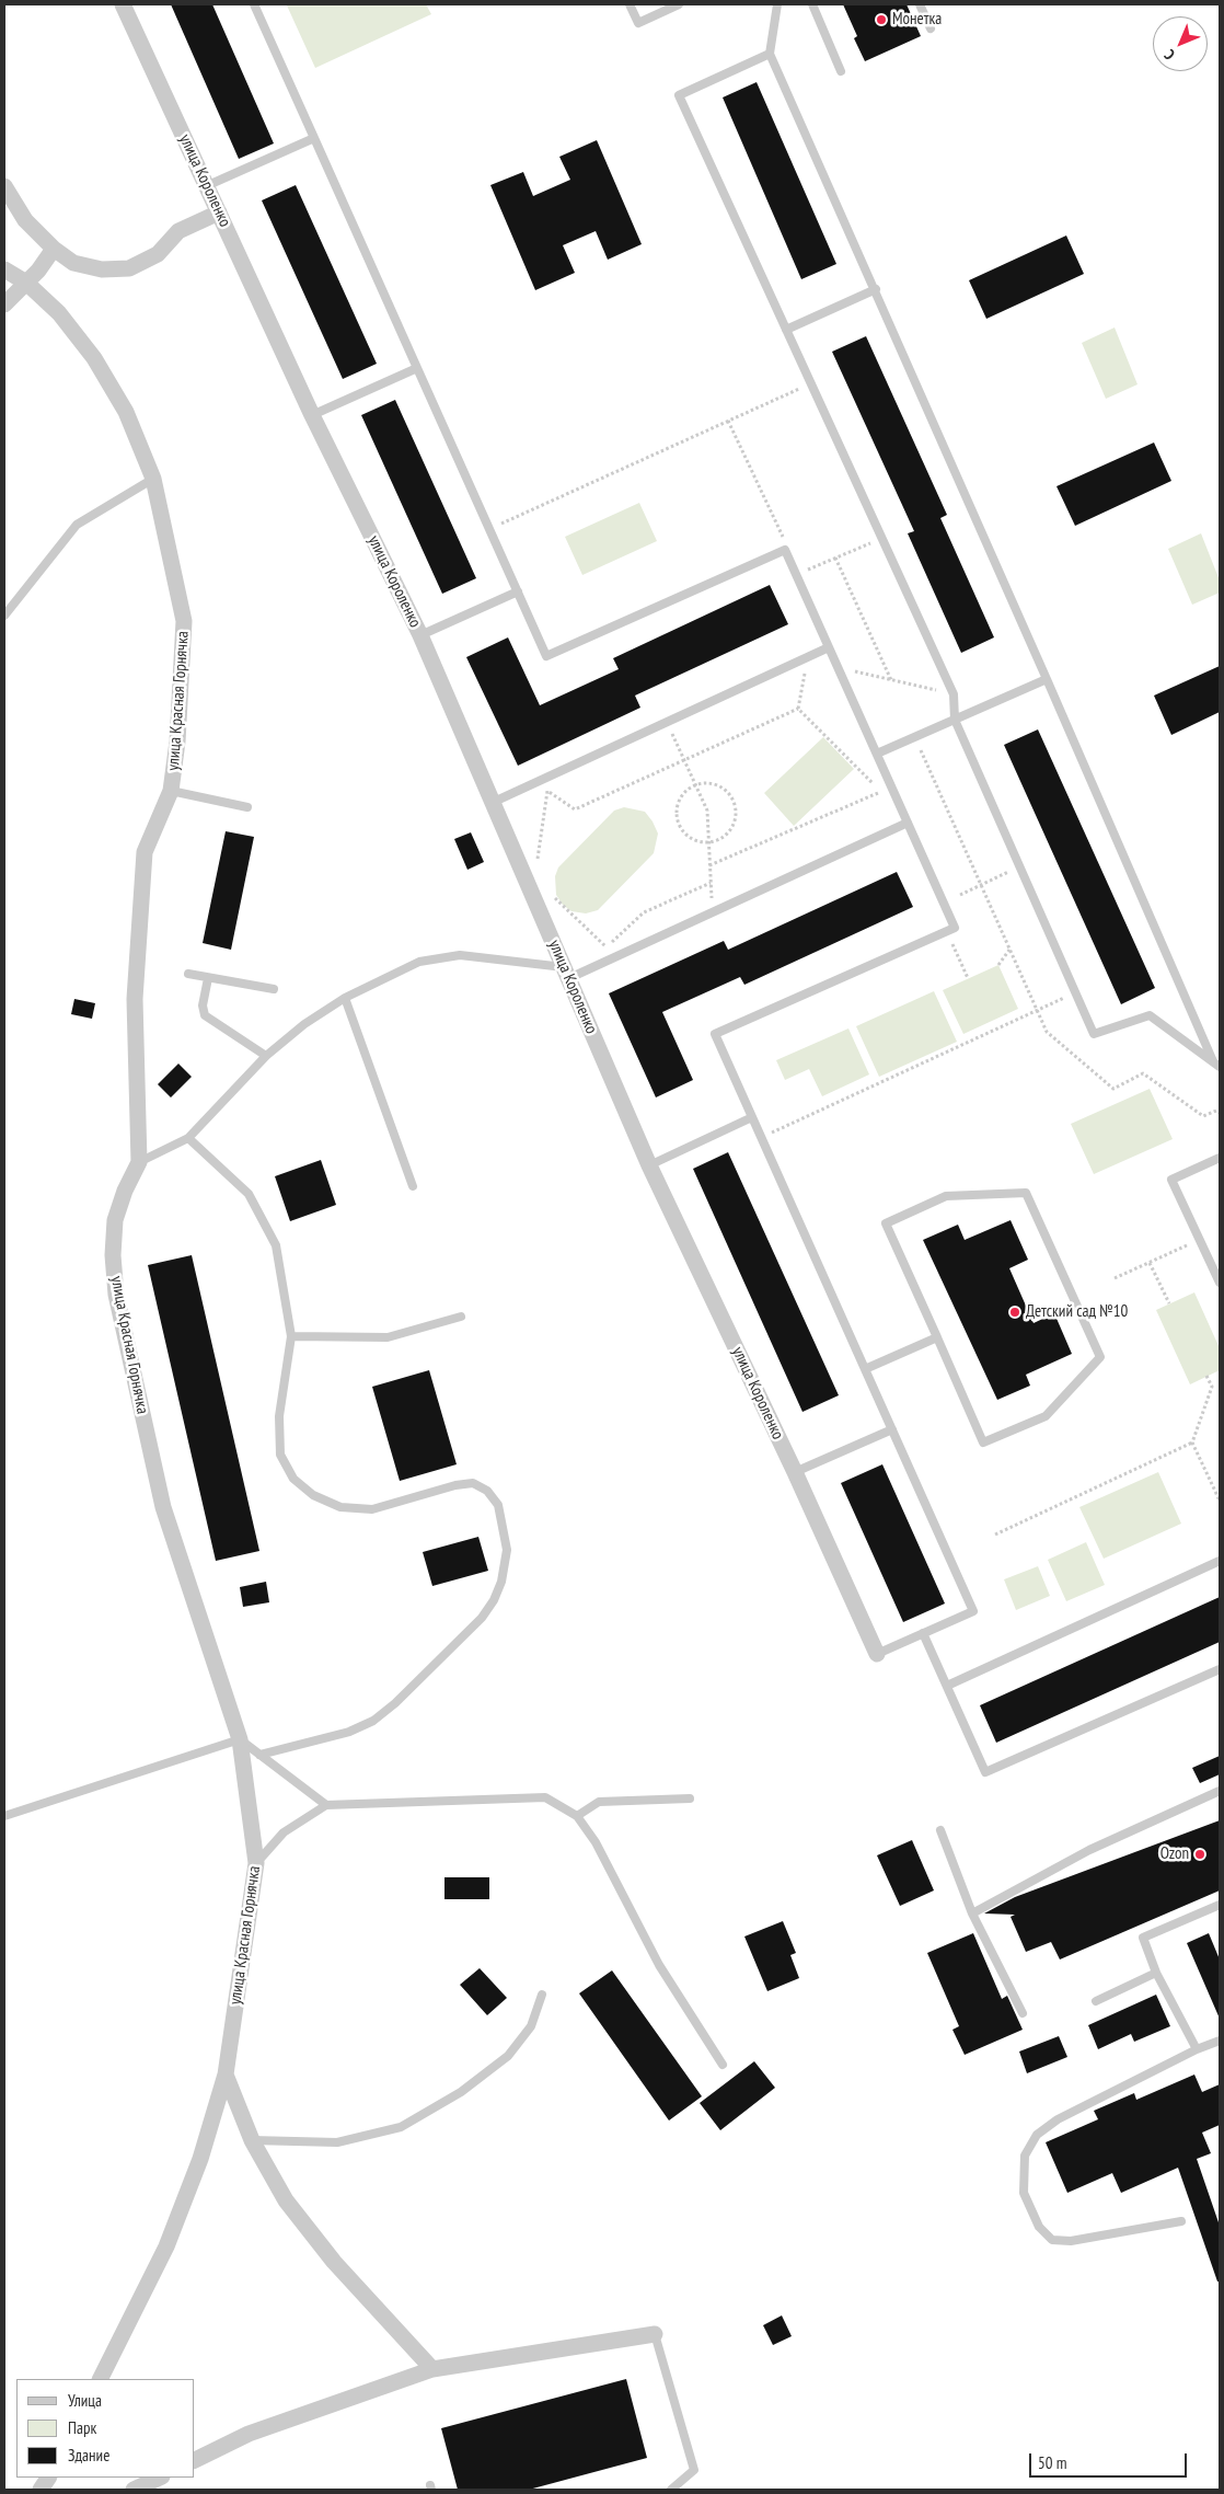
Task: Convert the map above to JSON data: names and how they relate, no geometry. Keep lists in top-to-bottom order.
{
  "streets": {
    "street": ["улица Короленко", "улица Красная Горнячка"]
  },
  "places": ["Монетка", "Детский сад №10", "Ozon"],
  "legend": ["Улица", "Парк", "Здание"],
  "scale_bar": "50 m",
  "north": "bottom left"
}
